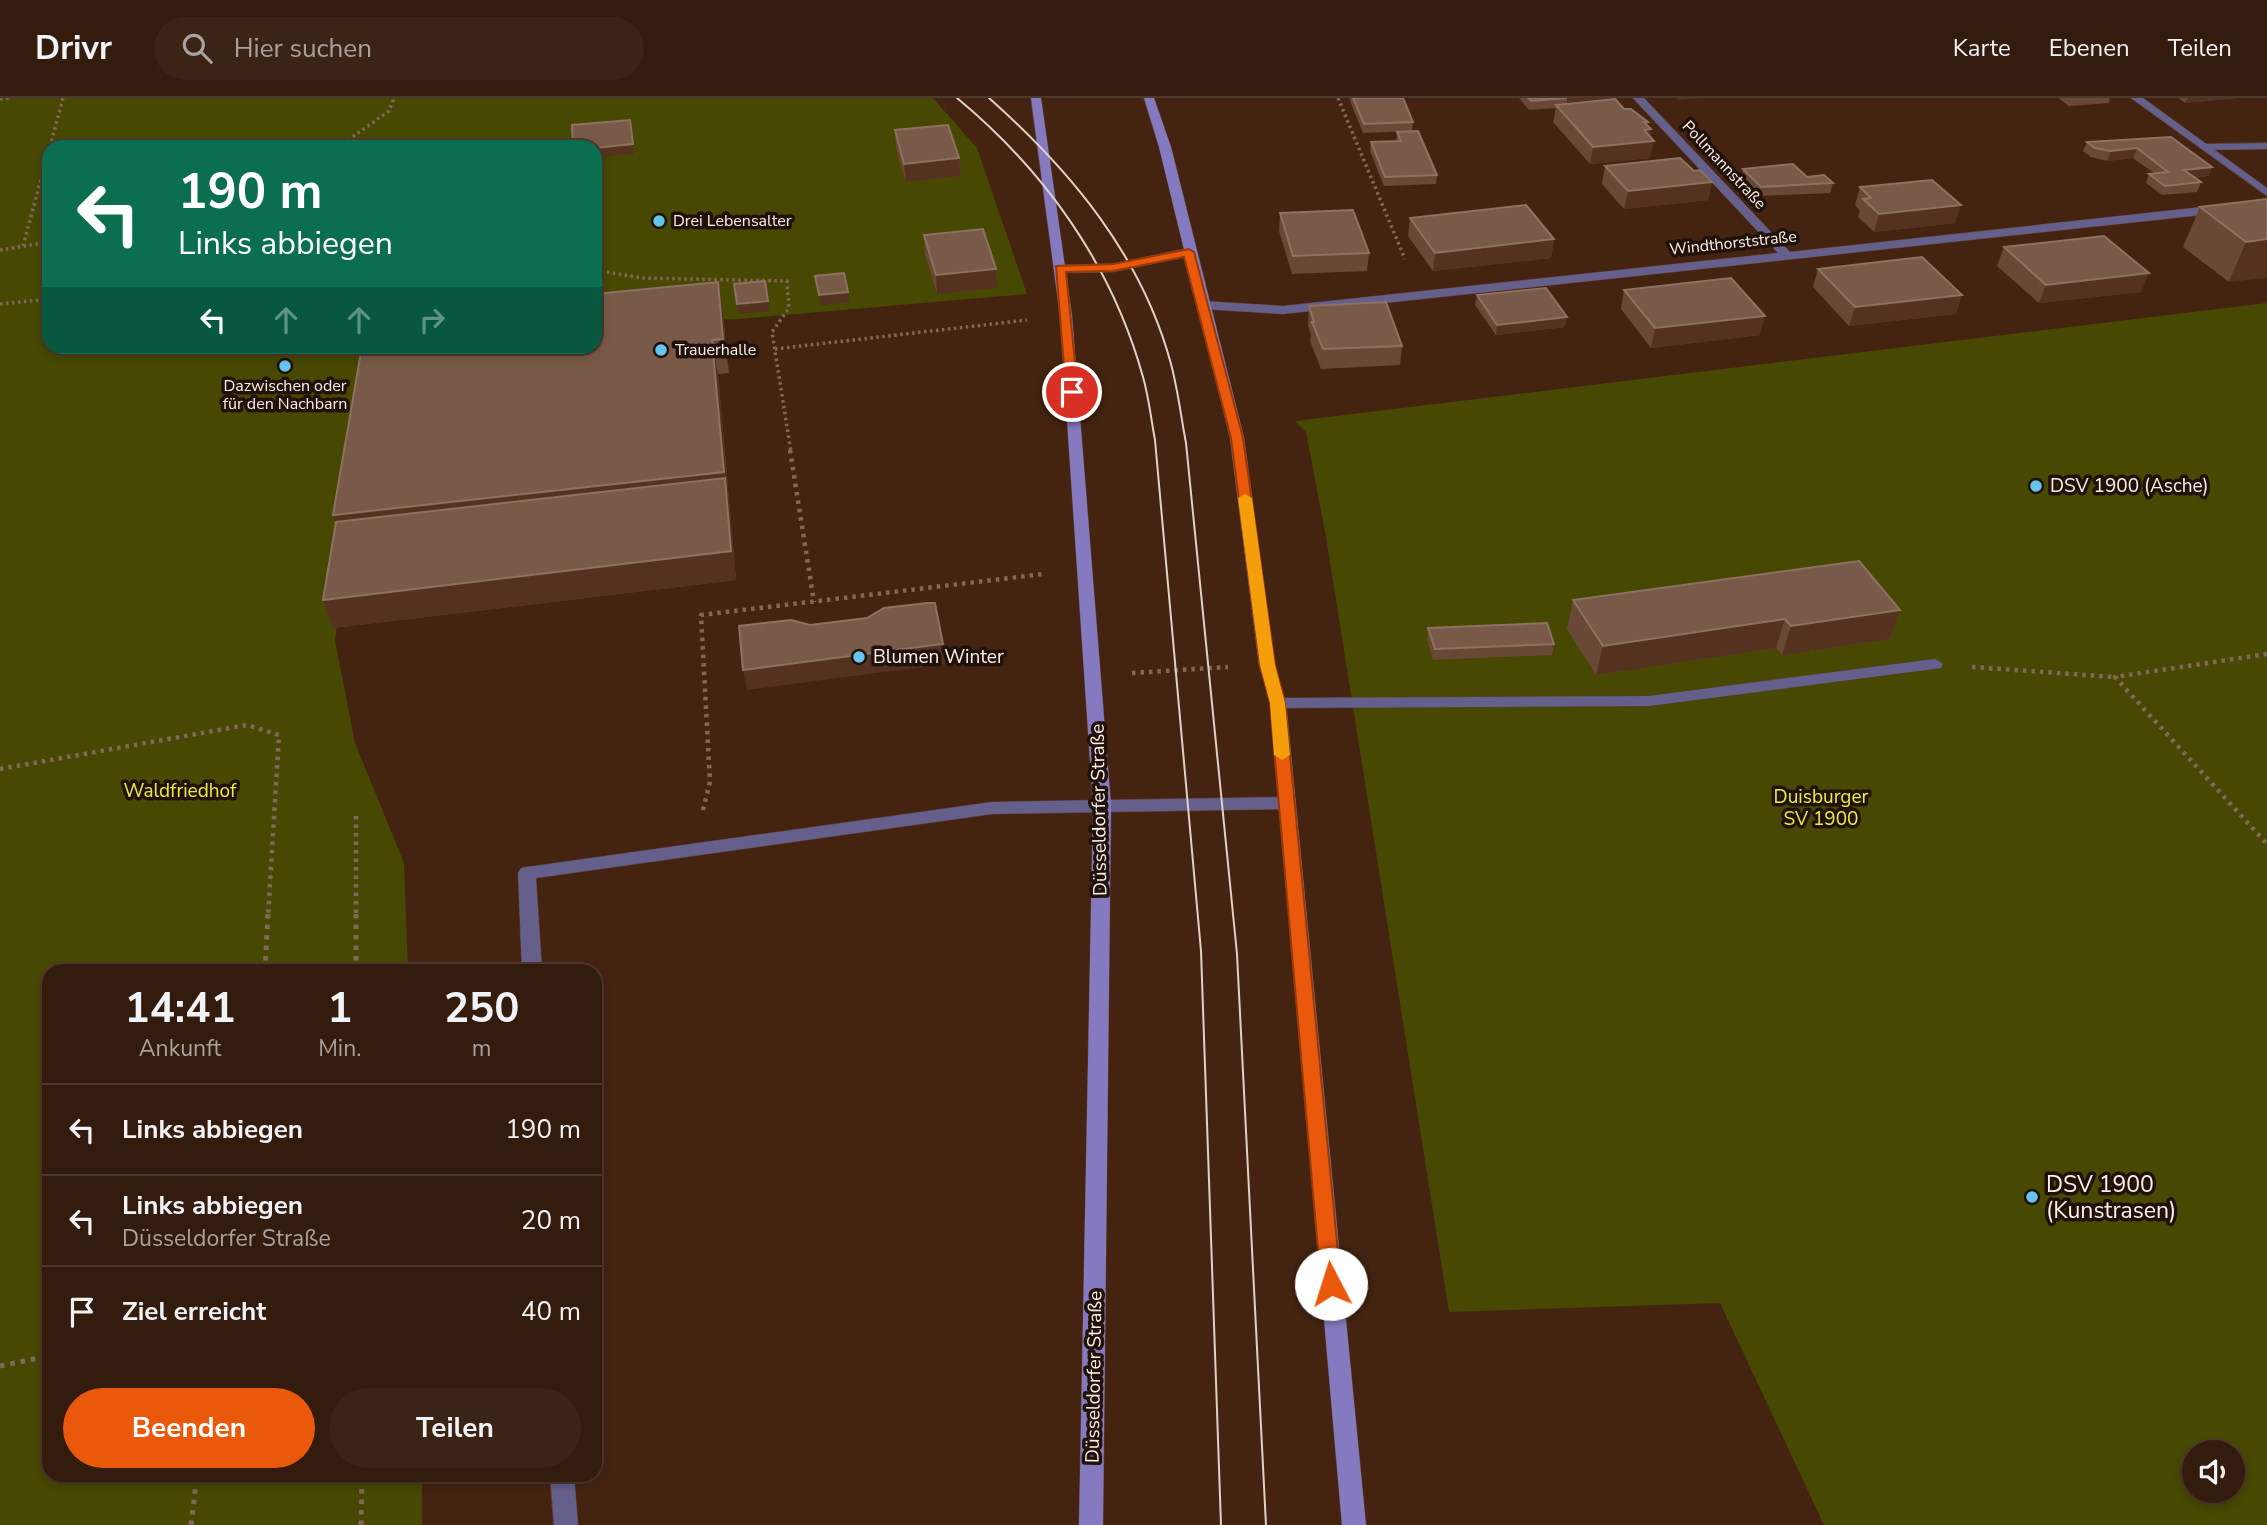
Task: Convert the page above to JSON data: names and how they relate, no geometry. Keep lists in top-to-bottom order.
{
  "streets": {
    "main road": ["Düsseldorfer Straße"],
    "street": ["Pollmannstraße", "Windthorststraße"]
  },
  "crossings": [
    ["Pollmannstraße", "Windthorststraße"]
  ],
  "parks": ["Waldfriedhof", "Duisburger SV 1900"],
  "places": [
    "Drei Lebensalter",
    "Trauerhalle",
    "Dazwischen oder für den Nachbarn",
    "DSV 1900 (Asche)",
    "Blumen Winter",
    "DSV 1900 (Kunstrasen)"
  ],
  "page": {
    "header": "Drivr",
    "search": "Hier suchen",
    "nav": ["Karte", "Ebenen", "Teilen"],
    "turn": ["190 m", "Links abbiegen"],
    "eta": [
      "14:41",
      "Ankunft",
      "1",
      "Min.",
      "250",
      "m"
    ],
    "list": [
      {
        "name": "Links abbiegen",
        "value": "190 m"
      },
      {
        "name": "Links abbiegen",
        "note": "Düsseldorfer Straße",
        "value": "20 m"
      },
      {
        "name": "Ziel erreicht",
        "value": "40 m"
      }
    ],
    "buttons": ["Beenden", "Teilen"]
  }
}
